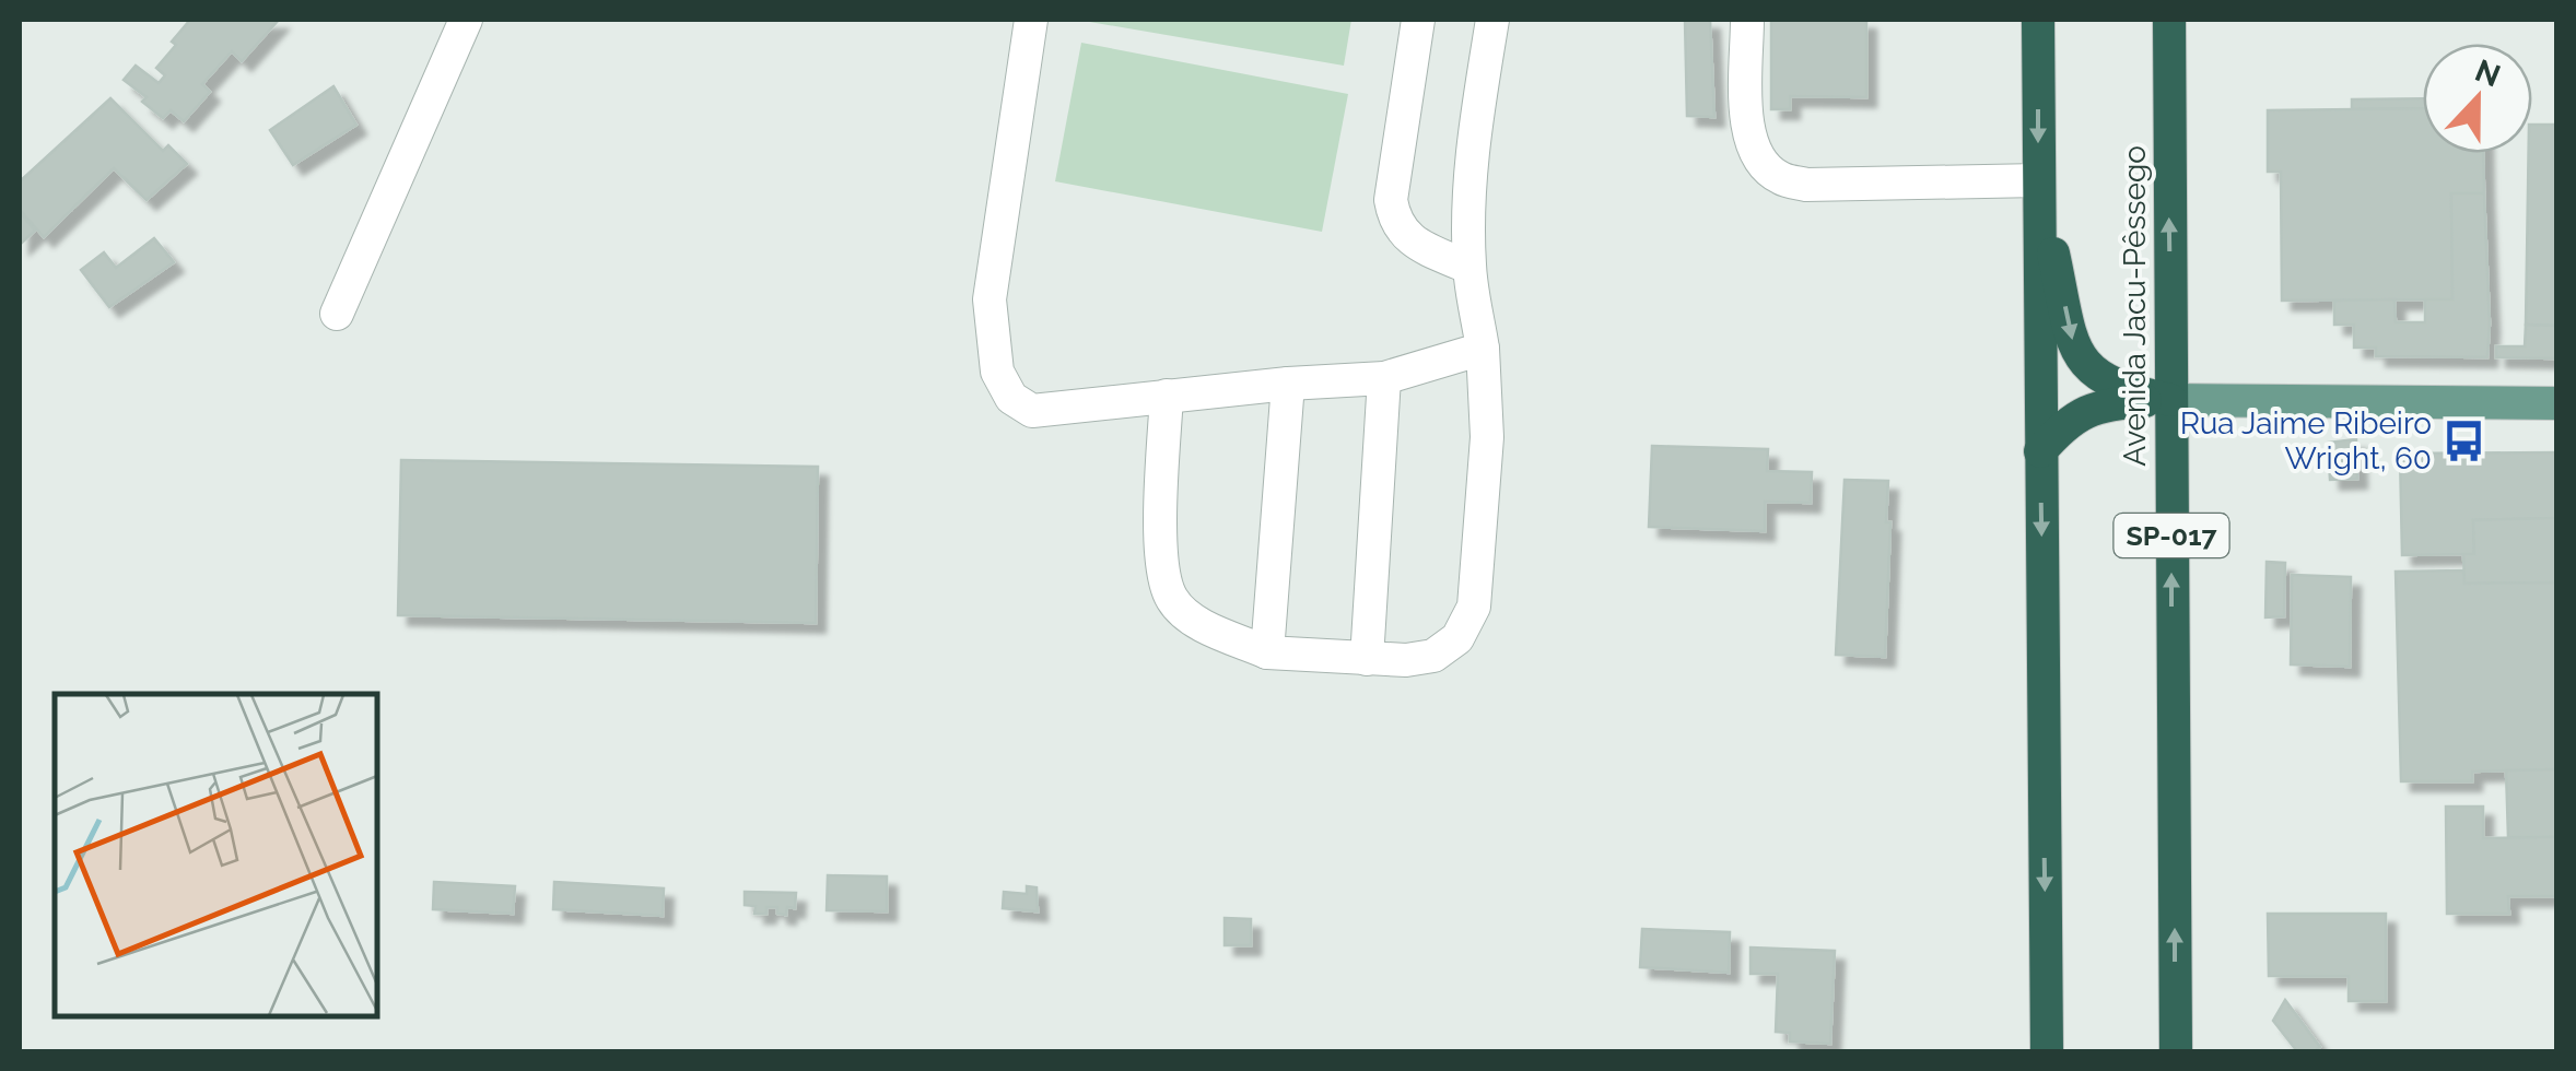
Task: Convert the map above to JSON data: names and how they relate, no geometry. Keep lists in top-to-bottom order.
{
  "streets": {
    "highway": ["Avenida Jacu-Pêssego", "SP-017"]
  },
  "places": {
    "bus stop": ["Rua Jaime Ribeiro Wright, 60"]
  },
  "north": "top"
}
